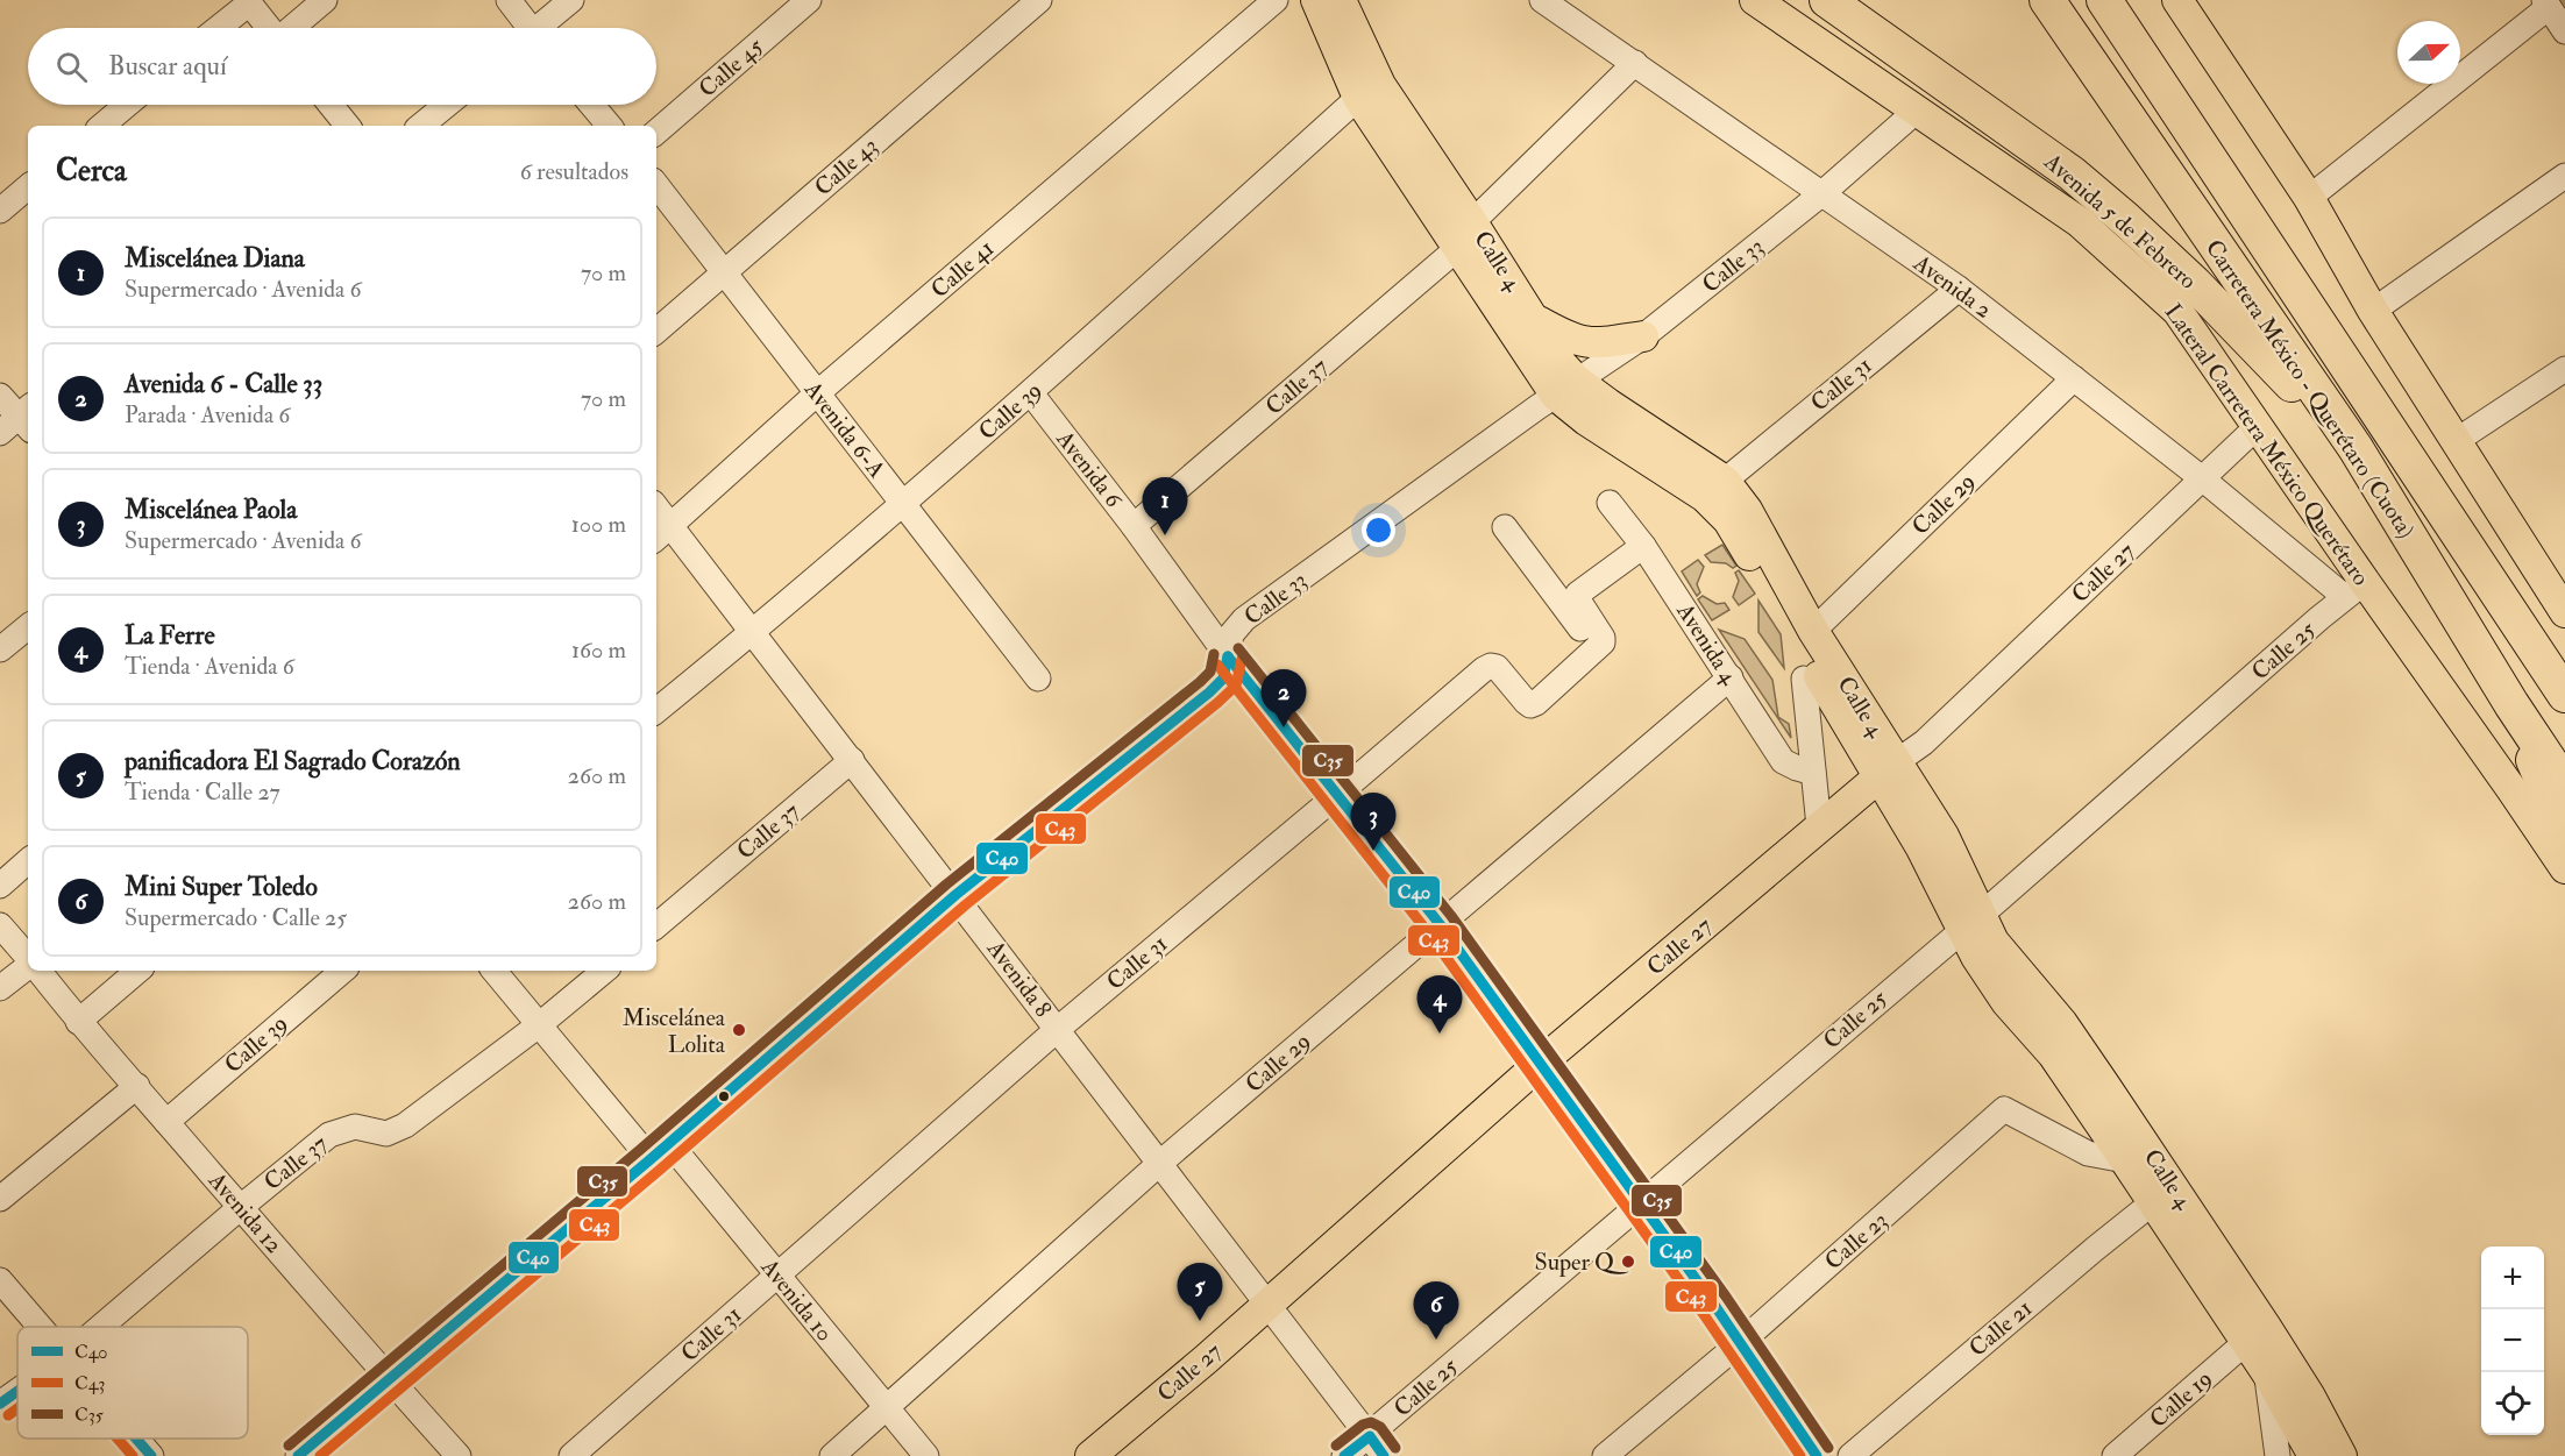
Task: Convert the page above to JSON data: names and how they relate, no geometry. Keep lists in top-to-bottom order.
{
  "streets": {
    "highway": ["Avenida 5 de Febrero", "Carretera México - Querétaro (Cuota)"],
    "main road": ["Calle 4", "Lateral Carretera México Querétaro", "Calle 27"],
    "street": [
      "Calle 45",
      "Calle 43",
      "Calle 33",
      "Calle 41",
      "Avenida 2",
      "Calle 31",
      "Calle 37",
      "Calle 39",
      "Avenida 6-A",
      "Avenida 6",
      "Calle 29",
      "Avenida 4",
      "Calle 25",
      "Avenida 8",
      "Avenida 12",
      "Calle 23",
      "Avenida 10",
      "Calle 21",
      "Calle 19"
    ]
  },
  "crossings": [
    ["Calle 43", "Avenida 6-A"],
    ["Avenida 5 de Febrero", "Carretera México - Querétaro (Cuota)"],
    ["Calle 4", "Calle 33"],
    ["Calle 4", "Calle 31"],
    ["Calle 4", "Calle 37"],
    ["Calle 4", "Calle 39"],
    ["Calle 4", "Calle 29"],
    ["Calle 4", "Calle 27"],
    ["Calle 4", "Calle 25"],
    ["Calle 4", "Calle 23"],
    ["Calle 4", "Calle 21"],
    ["Calle 4", "Calle 19"],
    ["Calle 33", "Avenida 2"],
    ["Calle 33", "Lateral Carretera México Querétaro"],
    ["Calle 33", "Avenida 6"],
    ["Calle 33", "Avenida 8"],
    ["Calle 33", "Avenida 12"],
    ["Calle 33", "Avenida 10"],
    ["Calle 41", "Avenida 6-A"],
    ["Calle 41", "Avenida 8"],
    ["Avenida 2", "Calle 31"],
    ["Avenida 2", "Calle 37"],
    ["Avenida 2", "Lateral Carretera México Querétaro"],
    ["Avenida 2", "Calle 29"],
    ["Avenida 2", "Calle 27"],
    ["Avenida 2", "Calle 25"],
    ["Calle 31", "Avenida 6"],
    ["Calle 31", "Avenida 8"],
    ["Calle 31", "Avenida 10"],
    ["Calle 37", "Avenida 6"],
    ["Calle 37", "Avenida 8"],
    ["Calle 37", "Avenida 12"],
    ["Calle 39", "Avenida 6-A"],
    ["Calle 39", "Avenida 6"],
    ["Calle 39", "Avenida 8"],
    ["Calle 39", "Avenida 12"],
    ["Lateral Carretera México Querétaro", "Calle 27"],
    ["Lateral Carretera México Querétaro", "Calle 25"],
    ["Avenida 6", "Calle 29"],
    ["Avenida 6", "Calle 27"],
    ["Avenida 6", "Calle 25"],
    ["Avenida 6", "Calle 23"],
    ["Calle 29", "Avenida 4"],
    ["Calle 29", "Avenida 8"],
    ["Calle 29", "Avenida 10"],
    ["Calle 27", "Avenida 8"],
    ["Calle 25", "Avenida 8"]
  ],
  "places": ["Miscelánea Lolita", "Super Q"],
  "lines": ["transit line C35", "transit line C40", "transit line C43"],
  "legend": ["C40", "C43", "C35"],
  "north": "right",
  "page": {
    "search": "Buscar aquí",
    "heading": ["Cerca", "6 resultados"],
    "list": [
      {
        "mark": "1",
        "name": "Miscelánea Diana",
        "note": "Supermercado · Avenida 6",
        "value": "70 m"
      },
      {
        "mark": "2",
        "name": "Avenida 6 - Calle 33",
        "note": "Parada · Avenida 6",
        "value": "70 m"
      },
      {
        "mark": "3",
        "name": "Miscelánea Paola",
        "note": "Supermercado · Avenida 6",
        "value": "100 m"
      },
      {
        "mark": "4",
        "name": "La Ferre",
        "note": "Tienda · Avenida 6",
        "value": "160 m"
      },
      {
        "mark": "5",
        "name": "panificadora El Sagrado Corazón",
        "note": "Tienda · Calle 27",
        "value": "260 m"
      },
      {
        "mark": "6",
        "name": "Mini Super Toledo",
        "note": "Supermercado · Calle 25",
        "value": "260 m"
      }
    ],
    "pins": [
      "1",
      "2",
      "3",
      "4",
      "5",
      "6"
    ],
    "map_buttons": ["+", "−"]
  }
}
